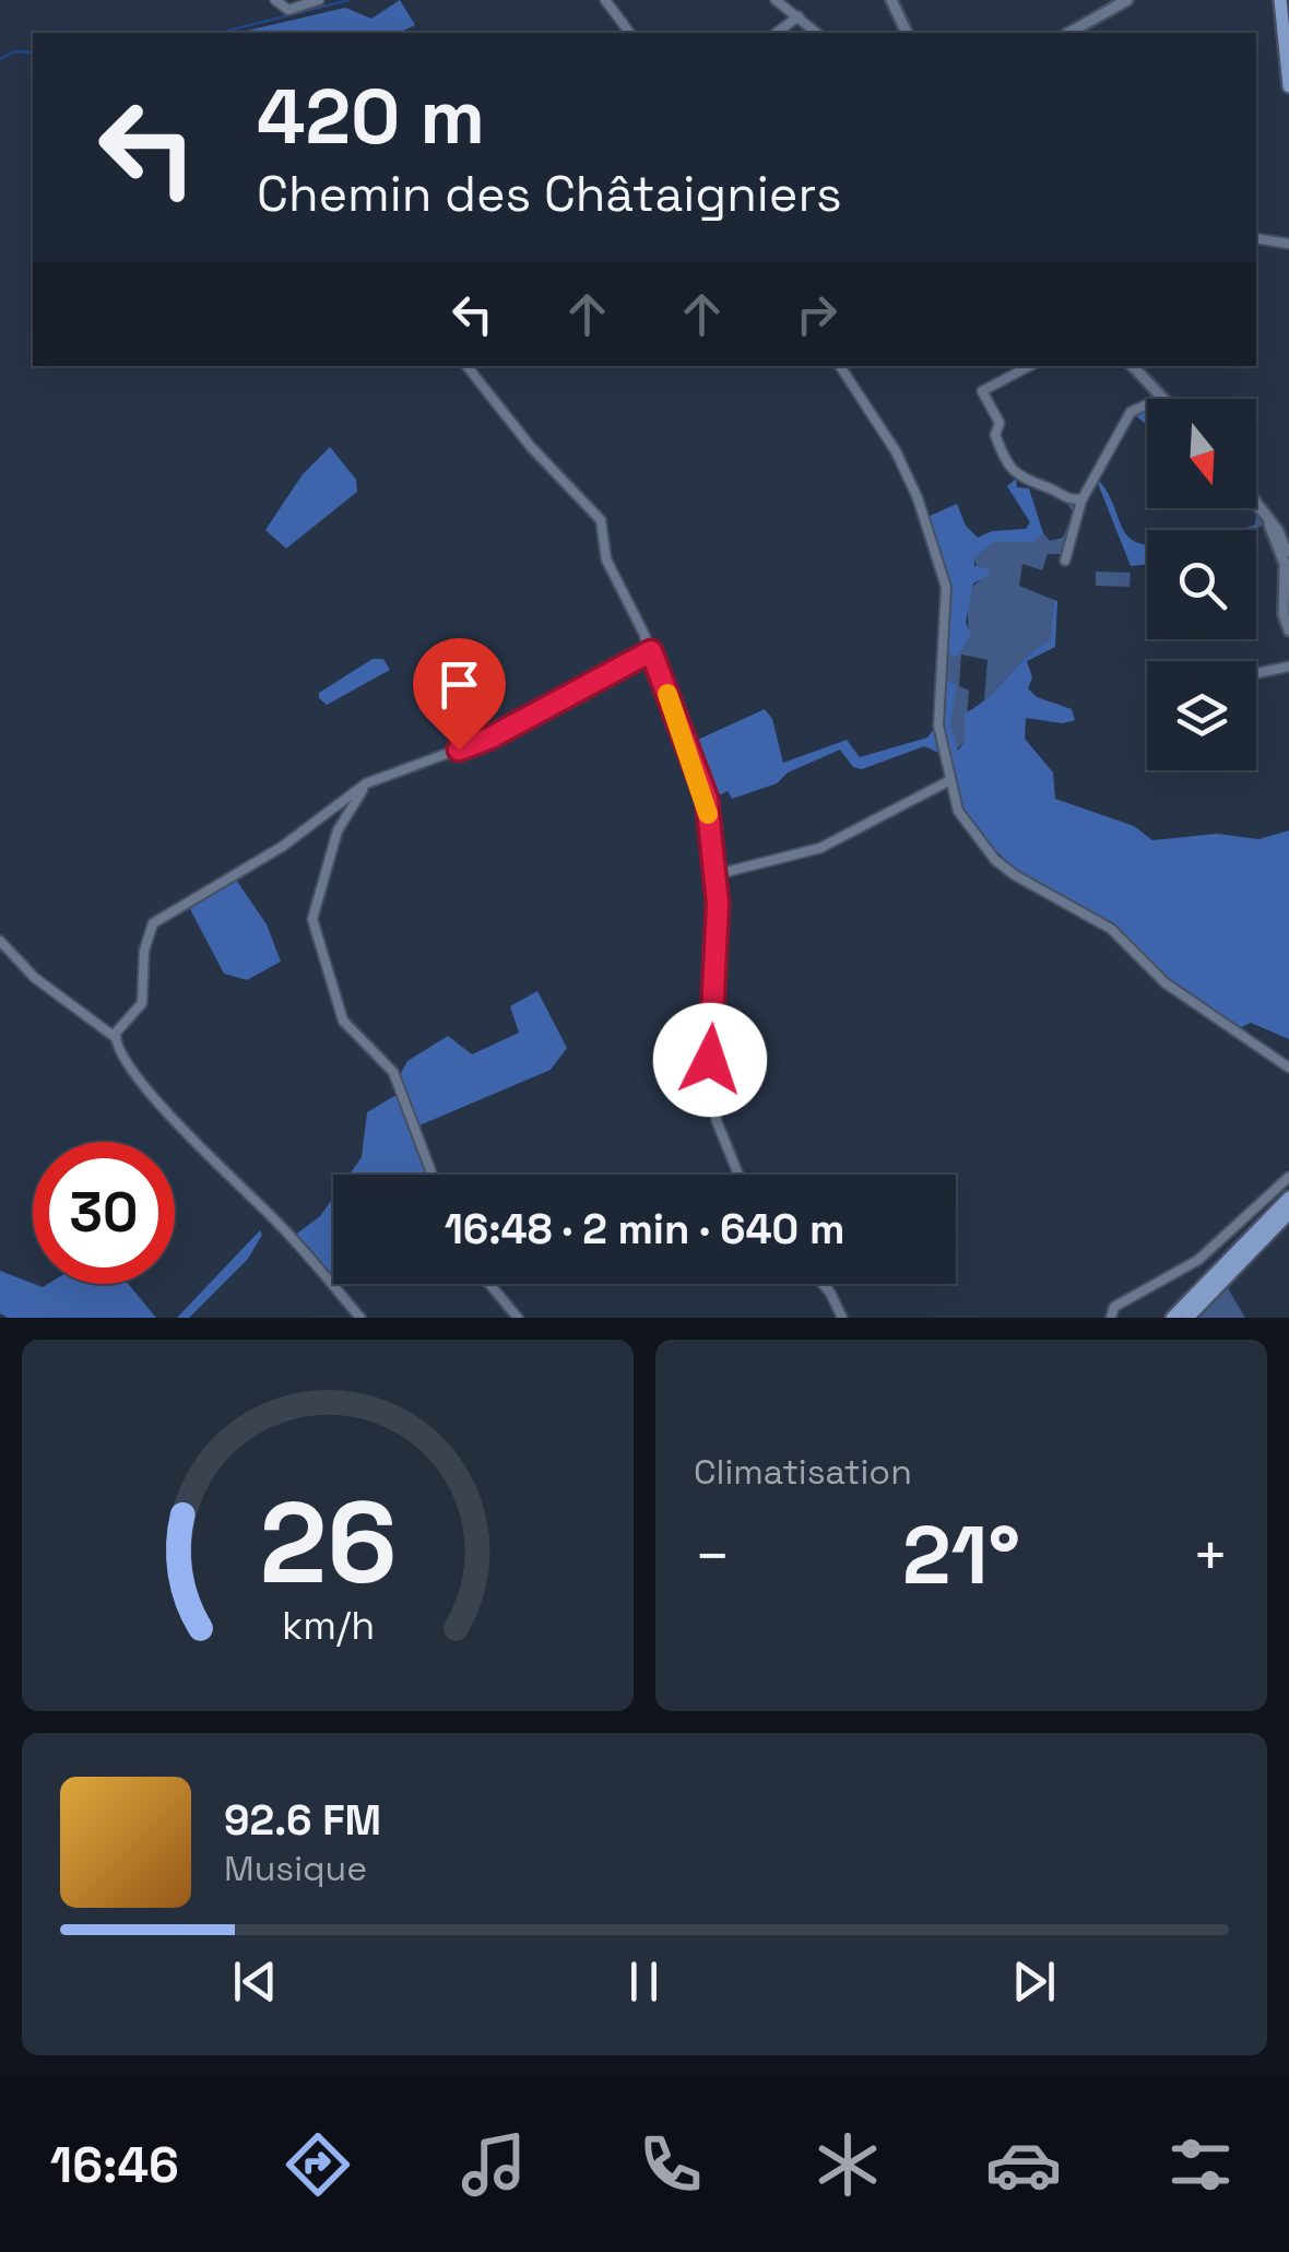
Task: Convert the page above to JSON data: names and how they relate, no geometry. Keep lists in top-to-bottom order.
{
  "north": "bottom",
  "page": {
    "turn": ["420 m", "Chemin des Châtaigniers"],
    "limit": "30",
    "trip": "16:48 · 2 min · 640 m",
    "tile": "Climatisation",
    "heat": ["−", "21°", "+"],
    "song": ["92.6 FM", "Musique"],
    "tabs": "16:46",
    "gauge": ["26", "km/h"]
  }
}
